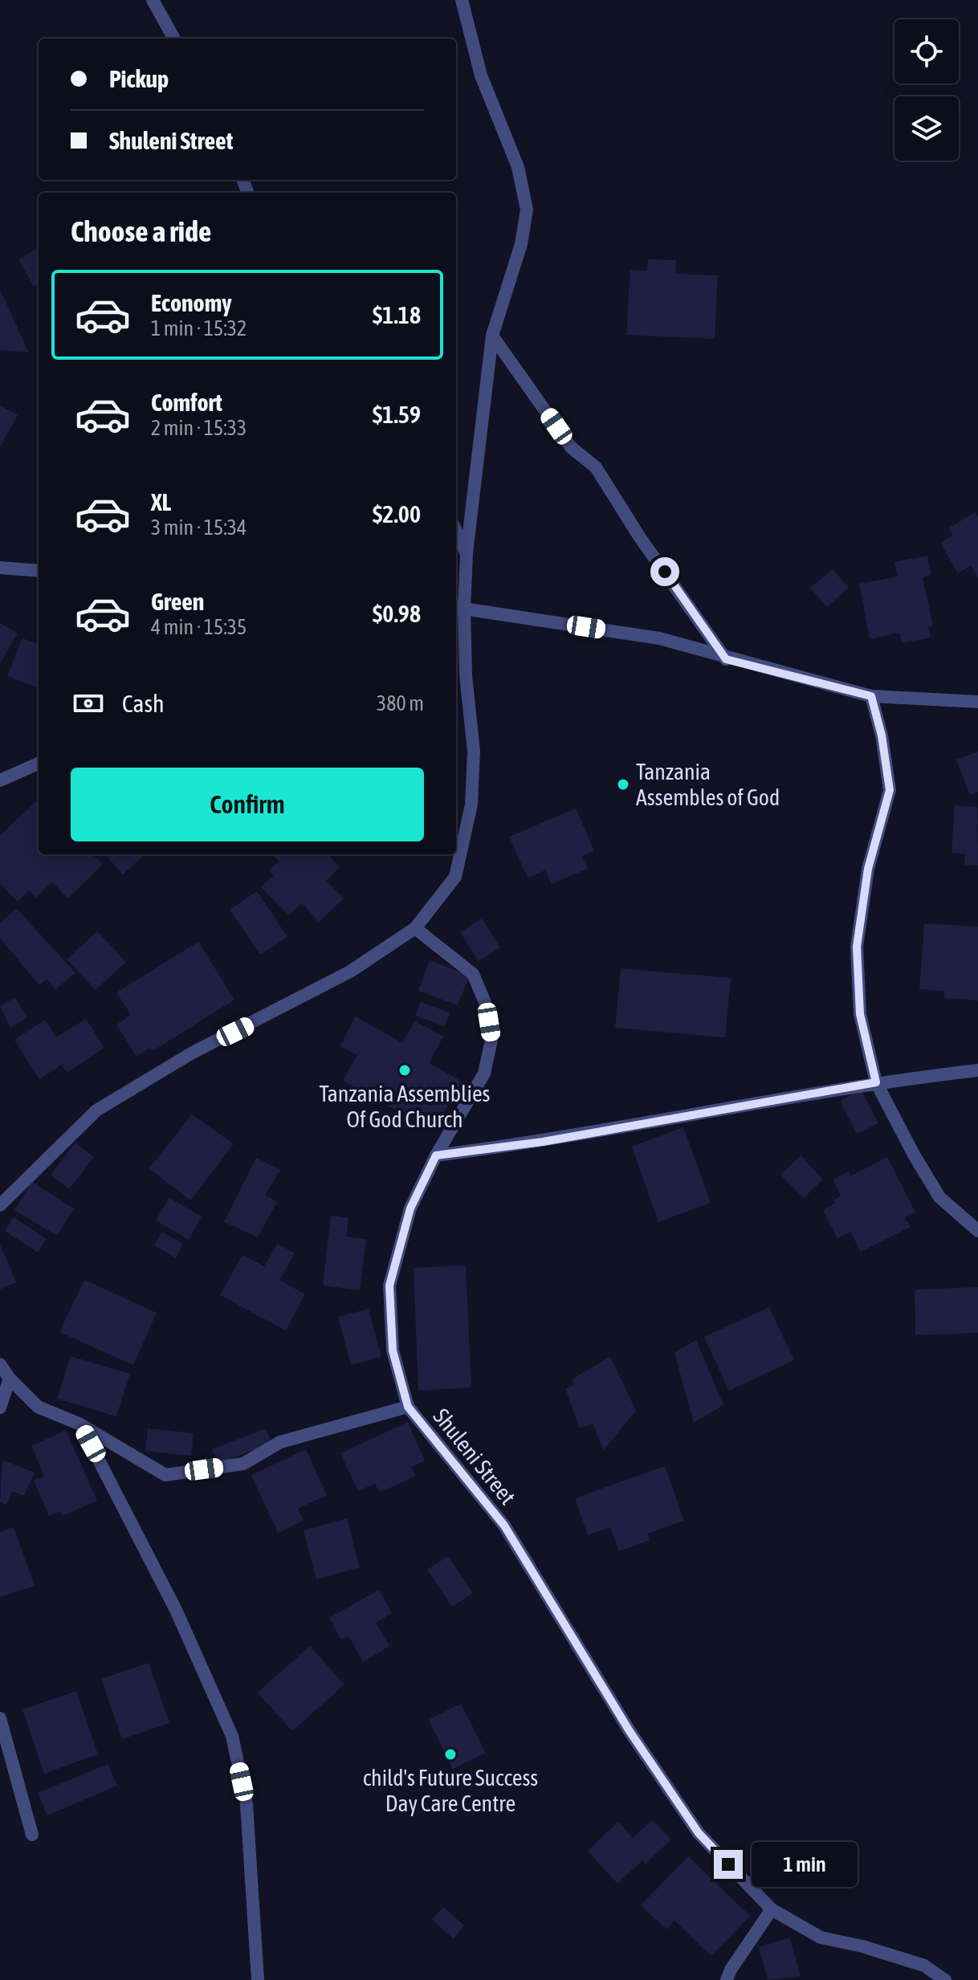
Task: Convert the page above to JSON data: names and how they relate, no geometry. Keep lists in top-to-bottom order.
{
  "streets": {
    "street": ["Shuleni Street"]
  },
  "places": ["Tanzania Assembles of God", "Tanzania Assemblies Of God Church", "child's Future Success Day Care Centre"],
  "page": {
    "banner": ["Pickup", "Shuleni Street"],
    "heading": "Choose a ride",
    "list": [
      {
        "name": "Economy",
        "note": "1 min · 15:32",
        "value": "$1.18"
      },
      {
        "name": "Comfort",
        "note": "2 min · 15:33",
        "value": "$1.59"
      },
      {
        "name": "XL",
        "note": "3 min · 15:34",
        "value": "$2.00"
      },
      {
        "name": "Green",
        "note": "4 min · 15:35",
        "value": "$0.98"
      }
    ],
    "pay": ["Cash", "380 m"],
    "buttons": "Confirm",
    "bubble": "1 min"
  }
}
